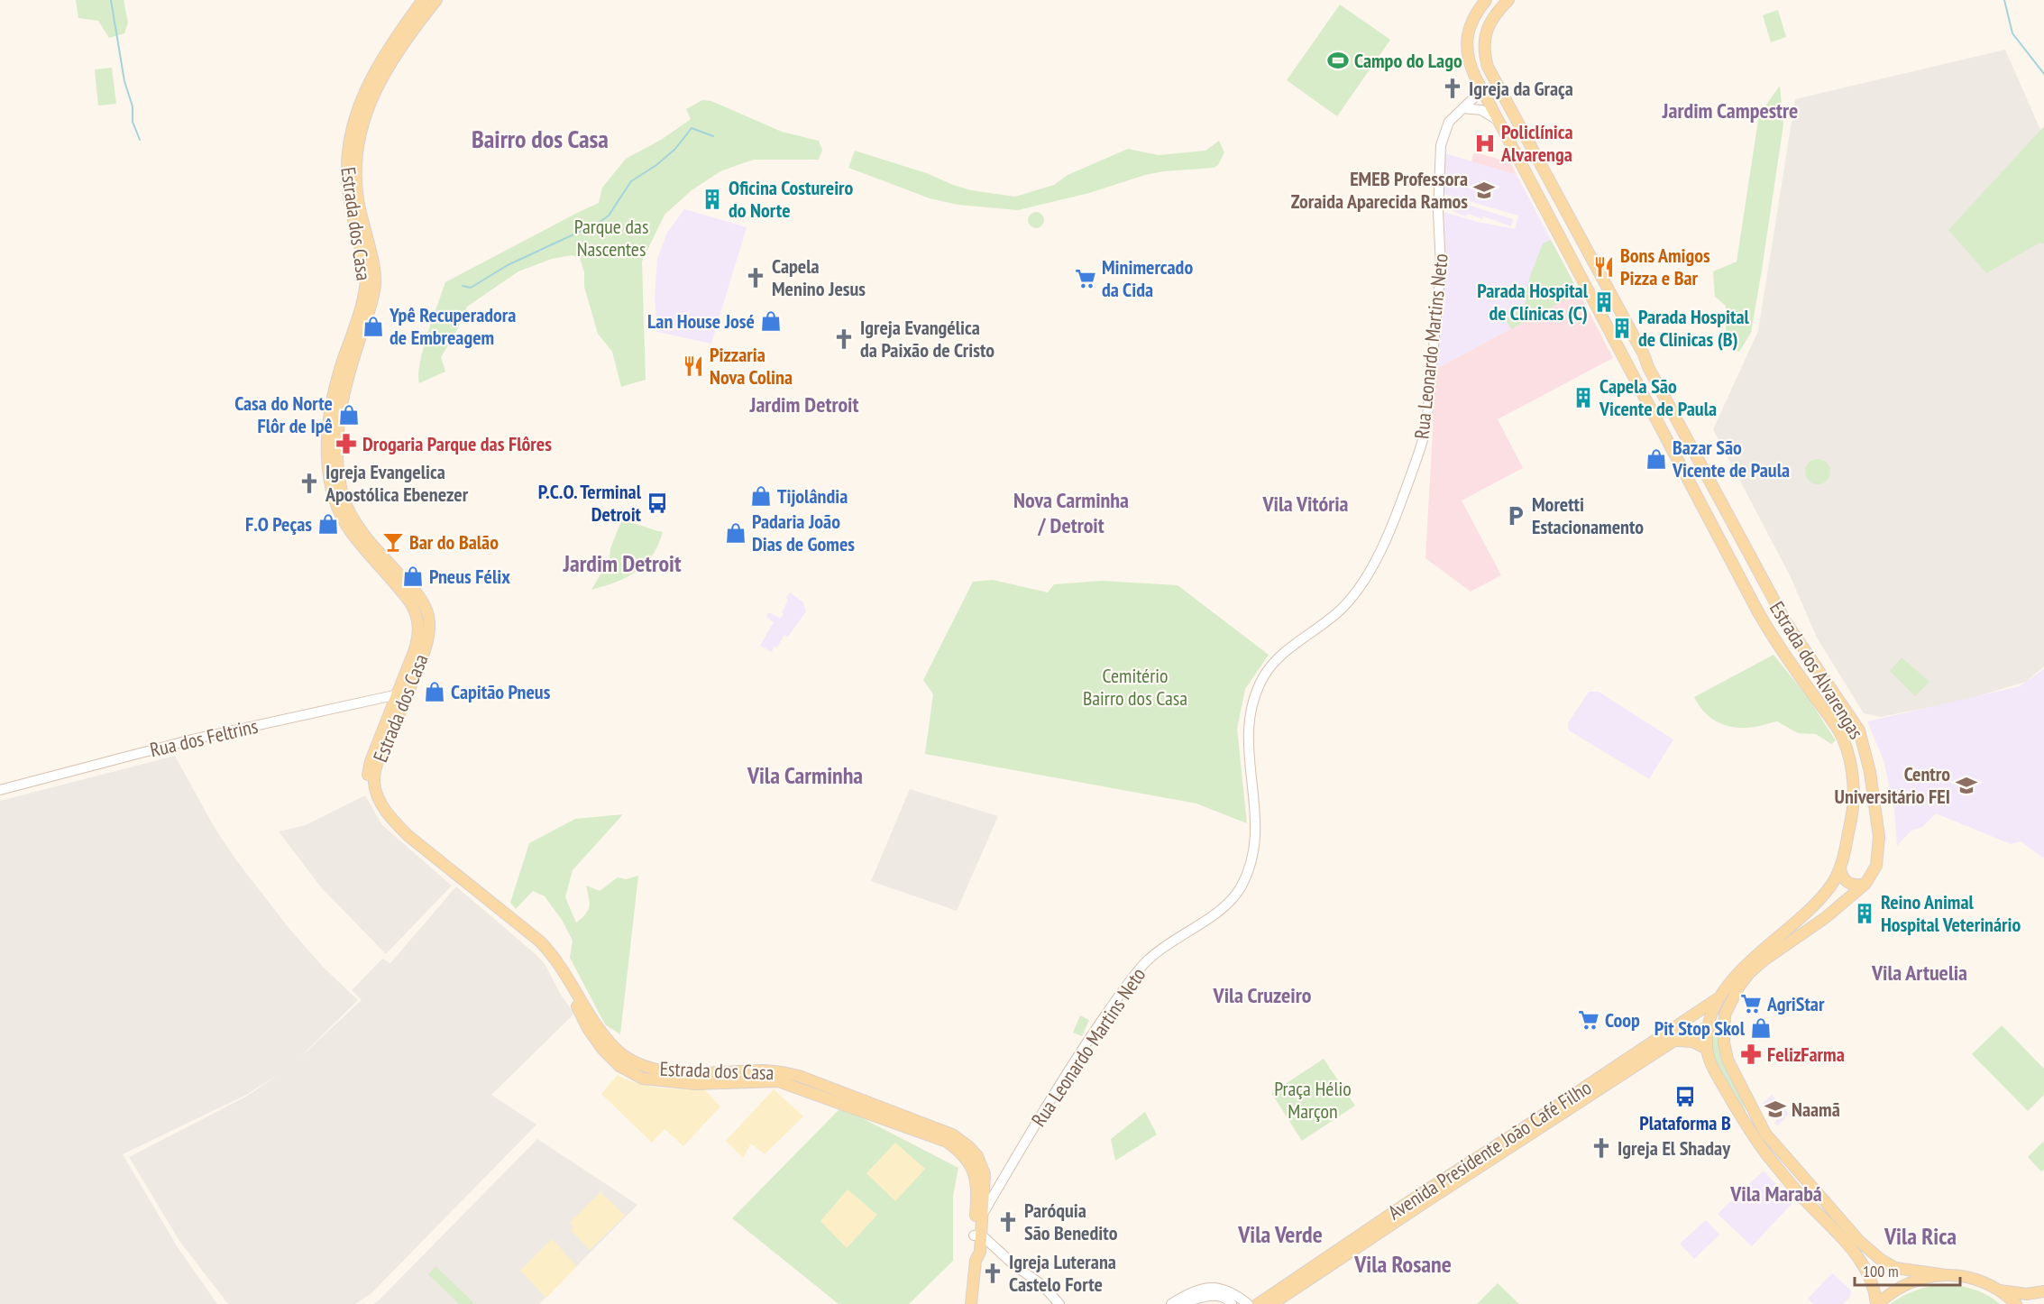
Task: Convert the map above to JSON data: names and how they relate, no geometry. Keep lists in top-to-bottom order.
{
  "streets": {
    "main road": ["Estrada dos Casa", "Estrada dos Alvarengas", "Avenida Presidente João Café Filho"],
    "street": ["Rua Leonardo Martins Neto", "Rua dos Feltrins"]
  },
  "crossings": [
    ["Estrada dos Casa", "Rua Leonardo Martins Neto"],
    ["Estrada dos Casa", "Rua dos Feltrins"],
    ["Rua Leonardo Martins Neto", "Estrada dos Alvarengas"],
    ["Estrada dos Alvarengas", "Avenida Presidente João Café Filho"]
  ],
  "districts": [
    "Jardim Campestre",
    "Bairro dos Casa",
    "Jardim Detroit",
    "Nova Carminha / Detroit",
    "Vila Vitória",
    "Jardim Detroit",
    "Vila Carminha",
    "Vila Artuelia",
    "Vila Cruzeiro",
    "Vila Marabá",
    "Vila Verde",
    "Vila Rica",
    "Vila Rosane"
  ],
  "parks": ["Parque das Nascentes", "Cemitério Bairro dos Casa", "Praça Hélio Marçon"],
  "places": {
    "sports": ["Campo do Lago"],
    "church": [
      "Igreja da Graça",
      "Capela Menino Jesus",
      "Igreja Evangélica da Paixão de Cristo",
      "Igreja Evangelica Apostólica Ebenezer",
      "Igreja El Shaday",
      "Paróquia São Benedito",
      "Igreja Luterana Castelo Forte"
    ],
    "hospital": ["Policlínica Alvarenga"],
    "school or university": ["EMEB Professora Zoraida Aparecida Ramos", "Centro Universitário FEI", "Naamã"],
    "building": [
      "Oficina Costureiro do Norte",
      "Parada Hospital de Clínicas (C)",
      "Parada Hospital de Clinicas (B)",
      "Capela São Vicente de Paula",
      "Reino Animal Hospital Veterinário"
    ],
    "restaurant": ["Bons Amigos Pizza e Bar", "Pizzaria Nova Colina"],
    "supermarket": ["Minimercado da Cida", "AgriStar", "Coop"],
    "shop": [
      "Lan House José",
      "Ypê Recuperadora de Embreagem",
      "Casa do Norte Flôr de Ipê",
      "Bazar São Vicente de Paula",
      "Tijolândia",
      "F.O Peças",
      "Padaria João Dias de Gomes",
      "Pneus Félix",
      "Capitão Pneus",
      "Pit Stop Skol"
    ],
    "pharmacy": ["Drogaria Parque das Flôres", "FelizFarma"],
    "bus stop": ["P.C.O. Terminal Detroit", "Plataforma B"],
    "parking": ["Moretti Estacionamento"],
    "bar": ["Bar do Balão"]
  },
  "scale_bar": "100 m"
}
